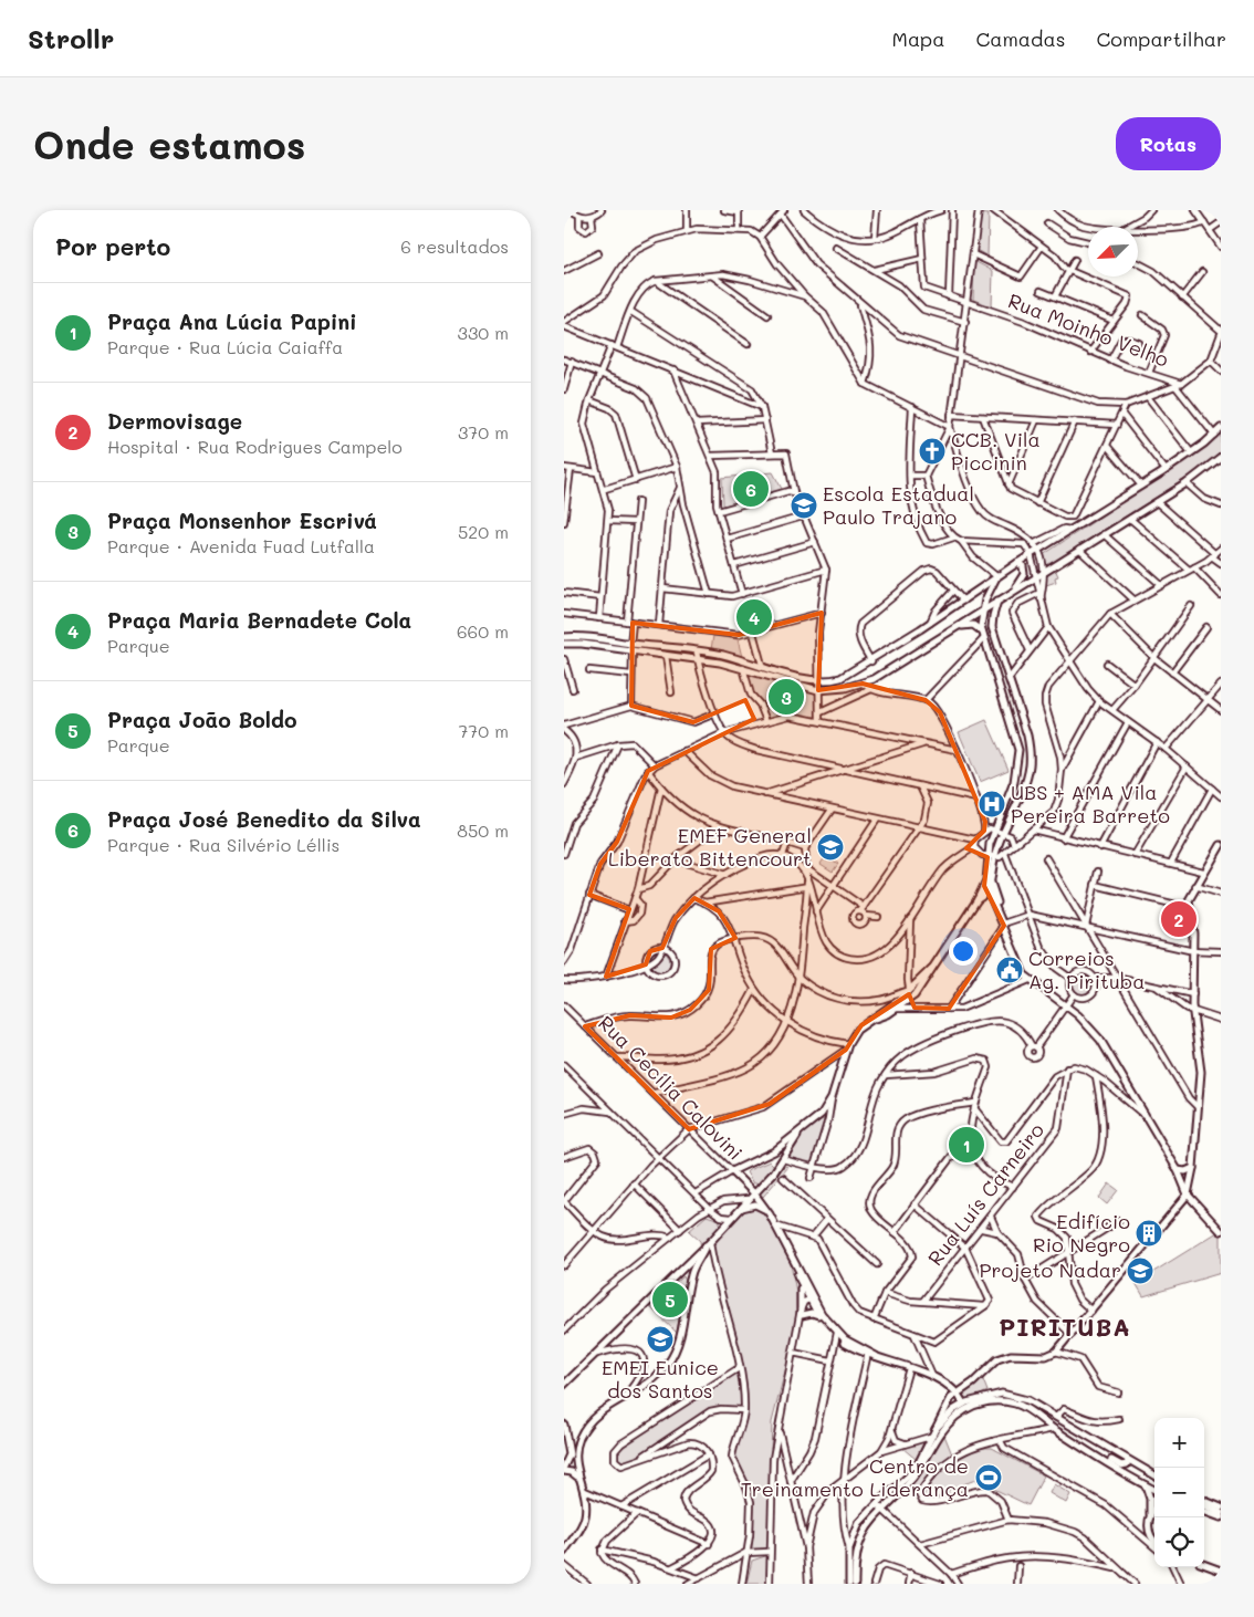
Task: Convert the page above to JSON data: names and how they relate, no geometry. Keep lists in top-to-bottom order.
{
  "streets": {
    "main road": ["Rua Cecília Calovini"],
    "street": ["Rua Moinho Velho", "Rua Luís Carneiro"]
  },
  "districts": ["PIRITUBA"],
  "places": {
    "church": ["CCB. Vila Piccinin"],
    "school or university": [
      "Escola Estadual Paulo Trajano",
      "EMEF General Liberato Bittencourt",
      "Projeto Nadar",
      "EMEI Eunice dos Santos"
    ],
    "hospital": ["UBS + AMA Vila Pereira Barreto"],
    "public building": ["Correios Ag. Pirituba"],
    "building": ["Edifício Rio Negro"],
    "sports": ["Centro de Treinamento Liderança"]
  },
  "north": "bottom left",
  "page": {
    "header": "Strollr",
    "nav": ["Mapa", "Camadas", "Compartilhar"],
    "buttons": "Rotas",
    "title": "Onde estamos",
    "heading": ["Por perto", "6 resultados"],
    "list": [
      {
        "mark": "1",
        "name": "Praça Ana Lúcia Papini",
        "note": "Parque · Rua Lúcia Caiaffa",
        "value": "330 m"
      },
      {
        "mark": "2",
        "name": "Dermovisage",
        "note": "Hospital · Rua Rodrigues Campelo",
        "value": "370 m"
      },
      {
        "mark": "3",
        "name": "Praça Monsenhor Escrivá",
        "note": "Parque · Avenida Fuad Lutfalla",
        "value": "520 m"
      },
      {
        "mark": "4",
        "name": "Praça Maria Bernadete Cola",
        "note": "Parque",
        "value": "660 m"
      },
      {
        "mark": "5",
        "name": "Praça João Boldo",
        "note": "Parque",
        "value": "770 m"
      },
      {
        "mark": "6",
        "name": "Praça José Benedito da Silva",
        "note": "Parque · Rua Silvério Léllis",
        "value": "850 m"
      }
    ],
    "pins": [
      "6",
      "4",
      "3",
      "2",
      "1",
      "5"
    ],
    "map_buttons": ["+", "−"]
  }
}
